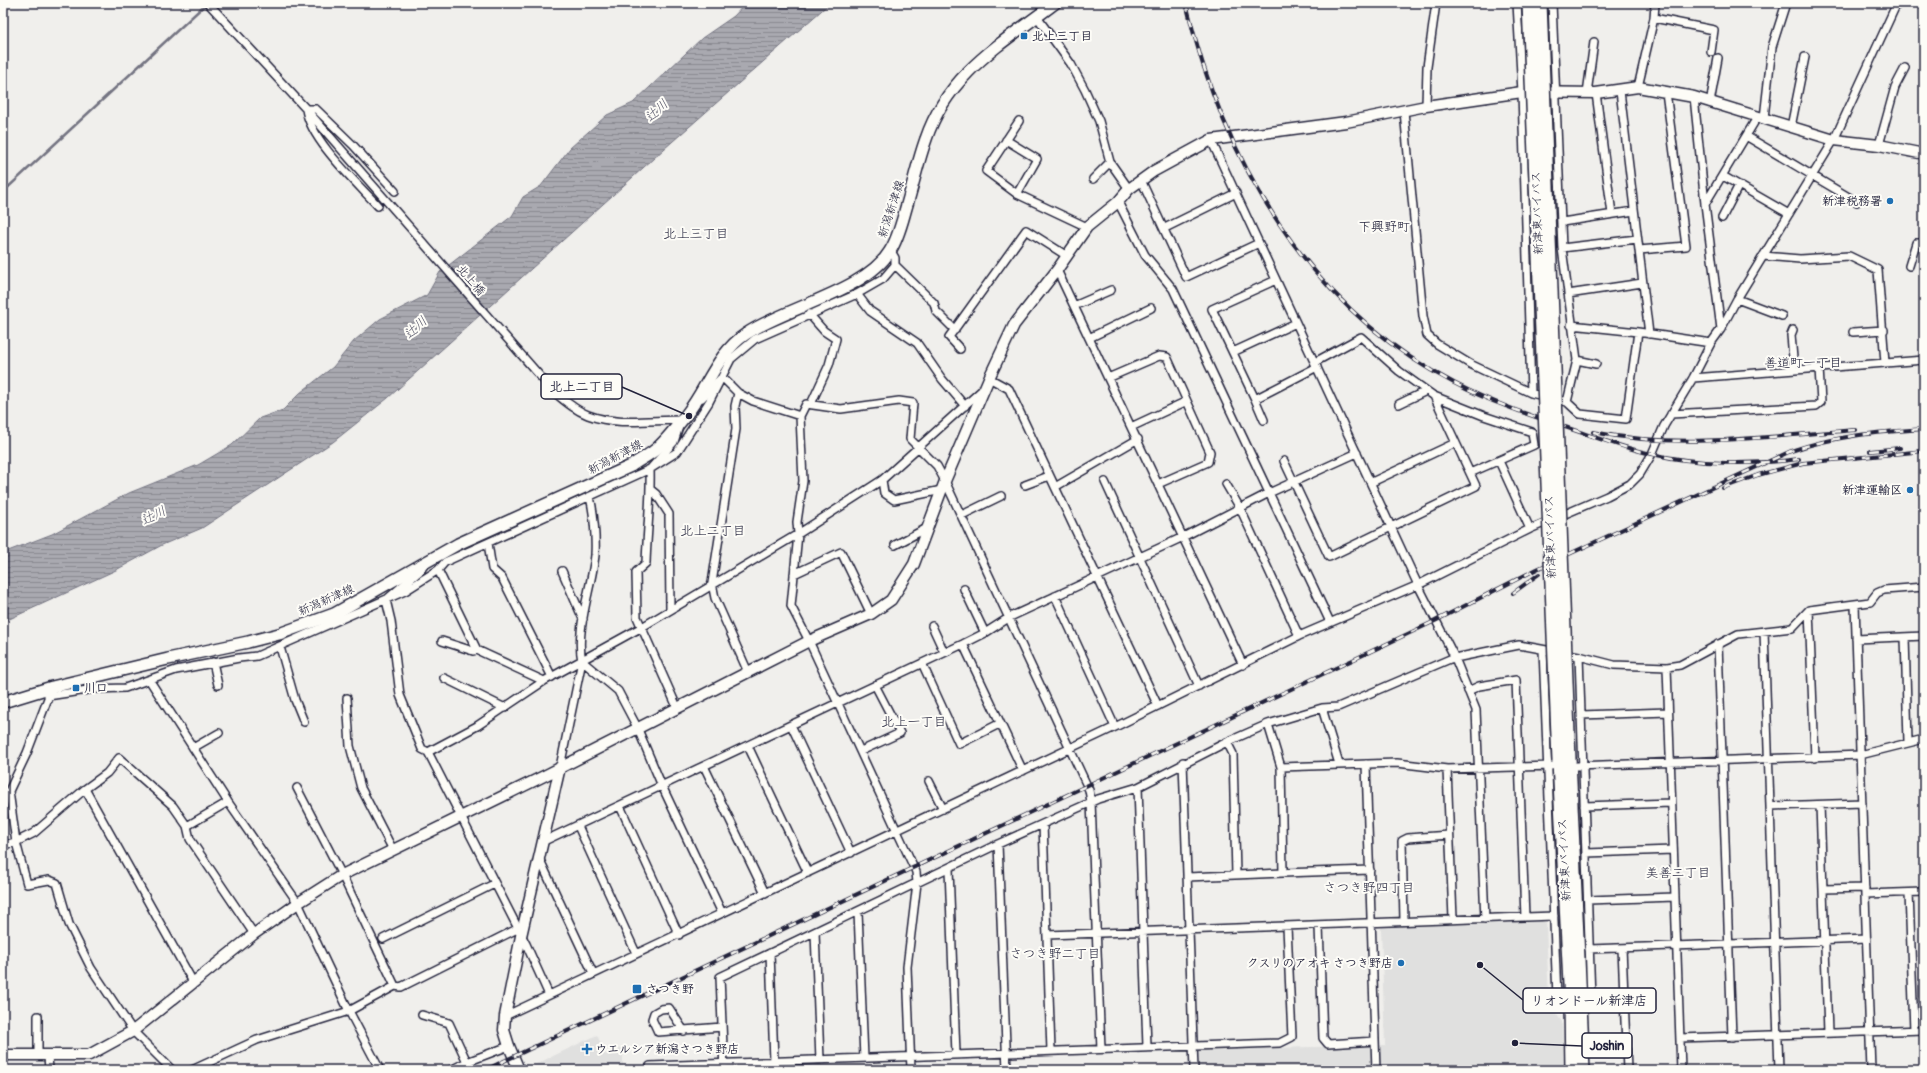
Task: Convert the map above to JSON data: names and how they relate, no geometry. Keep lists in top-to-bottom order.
{
  "streets": {
    "highway": ["新津東バイパス"],
    "main road": ["新潟新津線"],
    "street": ["北上橋"]
  },
  "crossings": [
    ["新潟新津線", "北上橋"]
  ],
  "districts": [
    "下興野町",
    "北上三丁目",
    "善道町一丁目",
    "北上二丁目",
    "北上一丁目",
    "美善二丁目",
    "さつき野四丁目",
    "さつき野二丁目"
  ],
  "water": ["辻川"],
  "places": {
    "transit": ["北上三丁目", "川口", "さつき野"],
    "other": [
      "新津税務署",
      "北上二丁目",
      "新津運輸区",
      "クスリのアオキ さつき野店",
      "リオンドール新津店",
      "Joshin"
    ],
    "health": ["ウエルシア新潟さつき野店"]
  }
}
